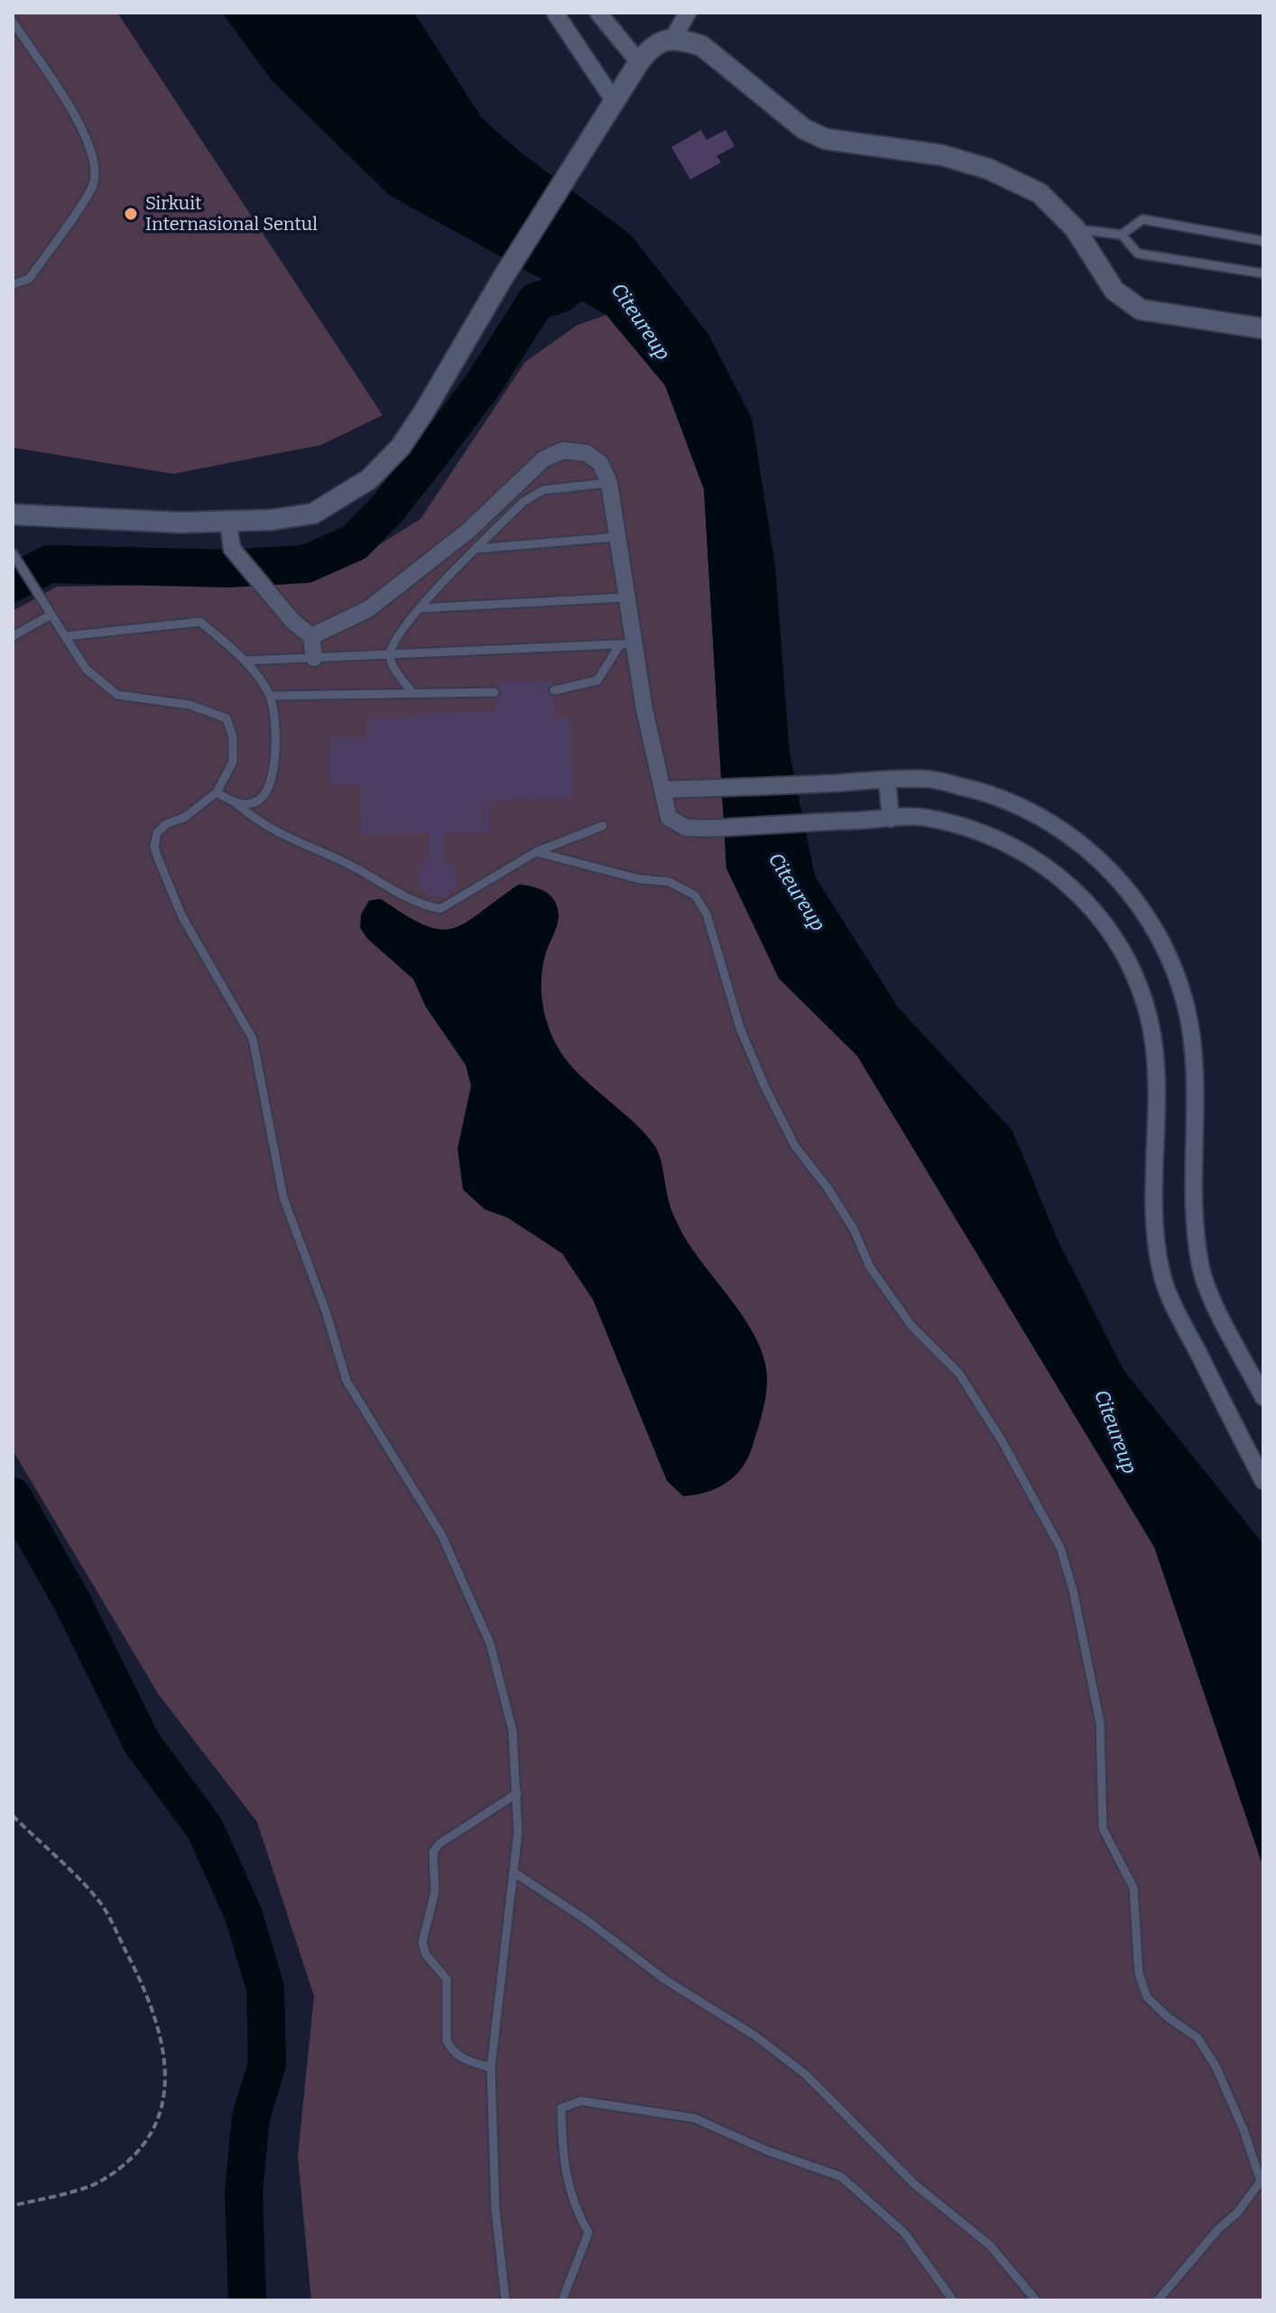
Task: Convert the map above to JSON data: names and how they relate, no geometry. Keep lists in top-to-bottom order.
{
  "water": ["Citeureup"],
  "places": ["Sirkuit Internasional Sentul"]
}
